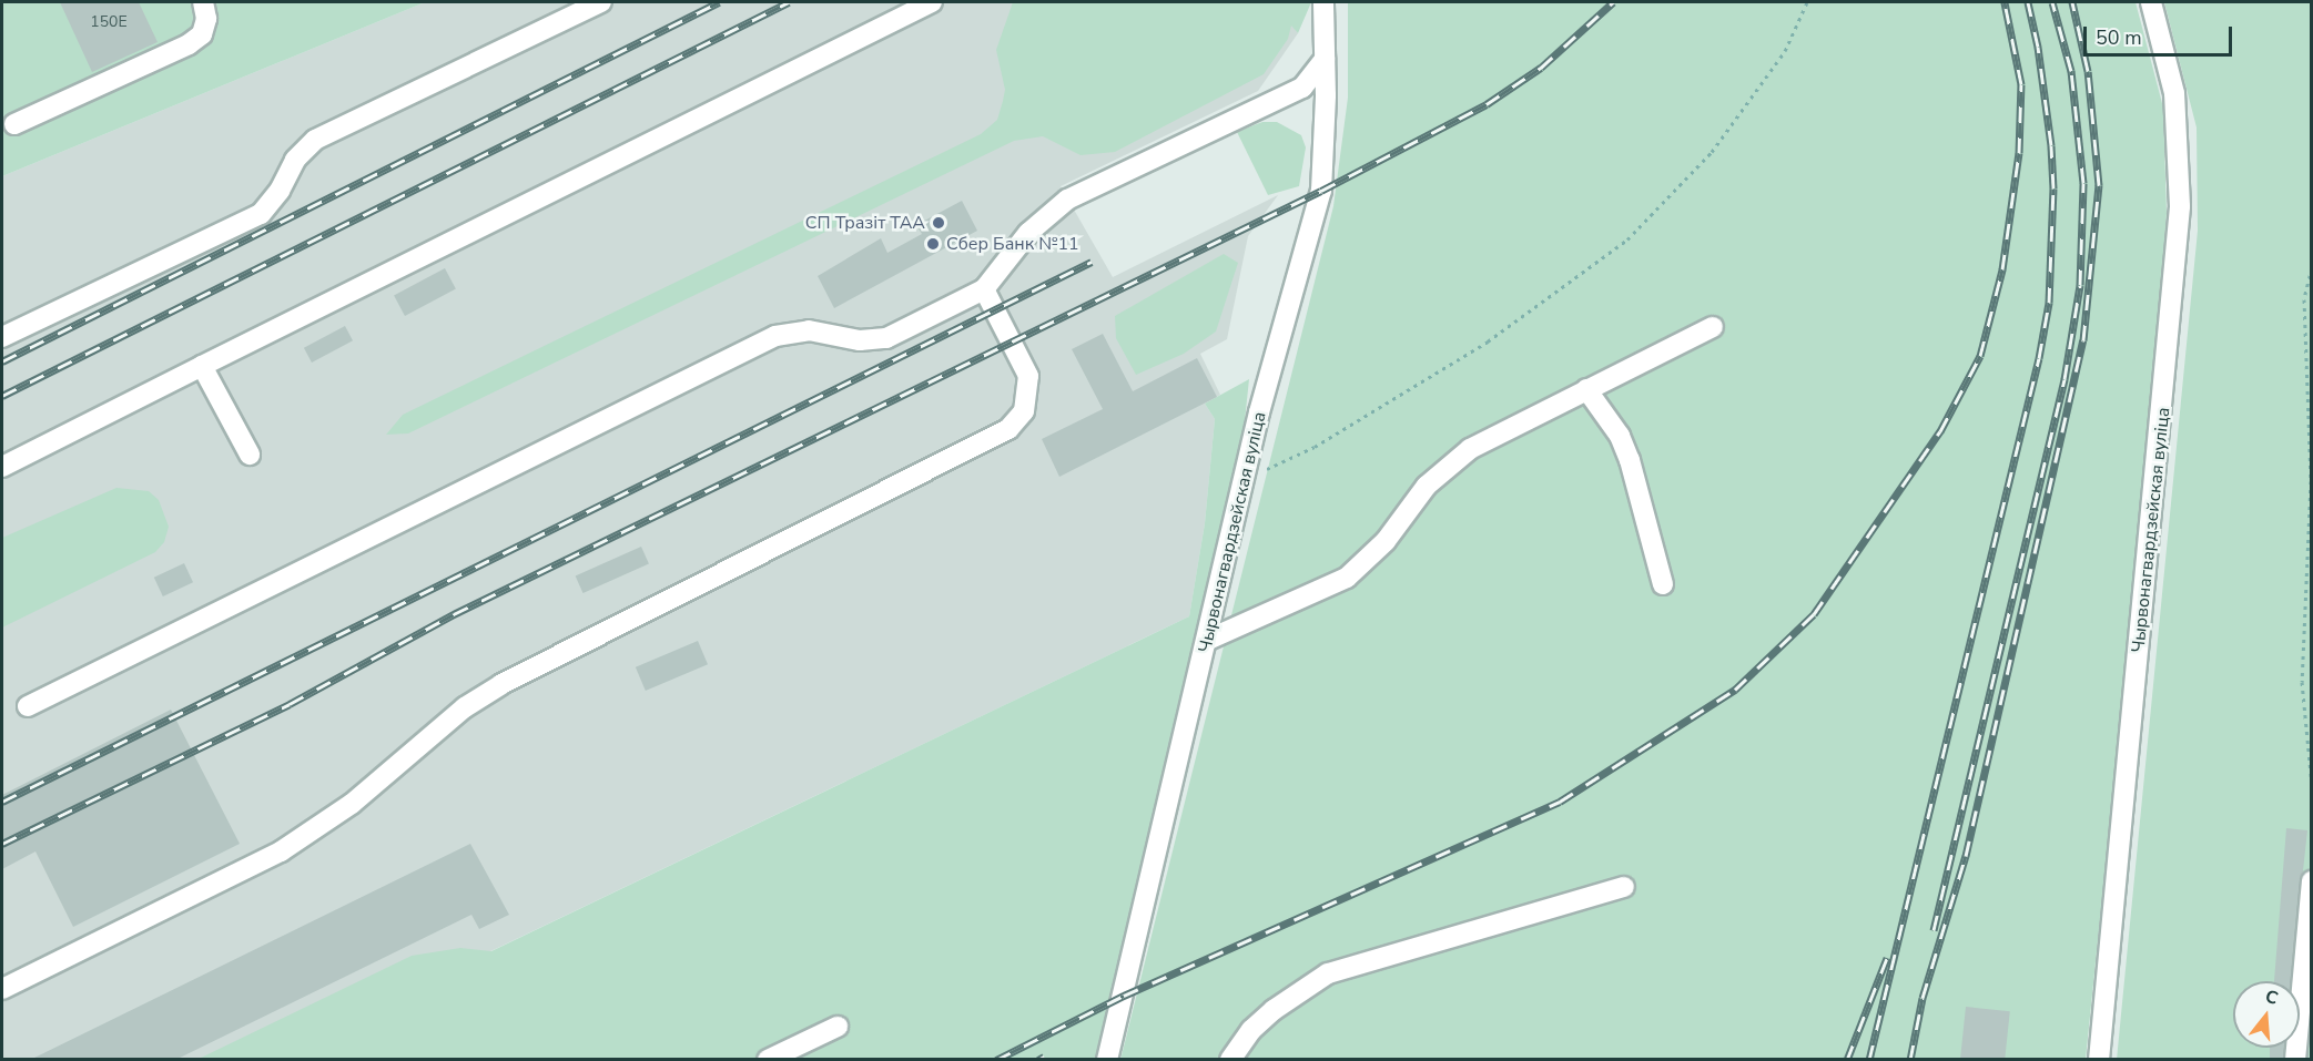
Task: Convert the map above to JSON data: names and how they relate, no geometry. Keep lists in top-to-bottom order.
{
  "streets": {
    "street": ["Чырвонагвардзейская вуліца"]
  },
  "places": ["СП Тразіт ТАА", "Сбер Банк №11"],
  "house_numbers": ["150E"],
  "scale_bar": "50 m",
  "north": "top"
}
